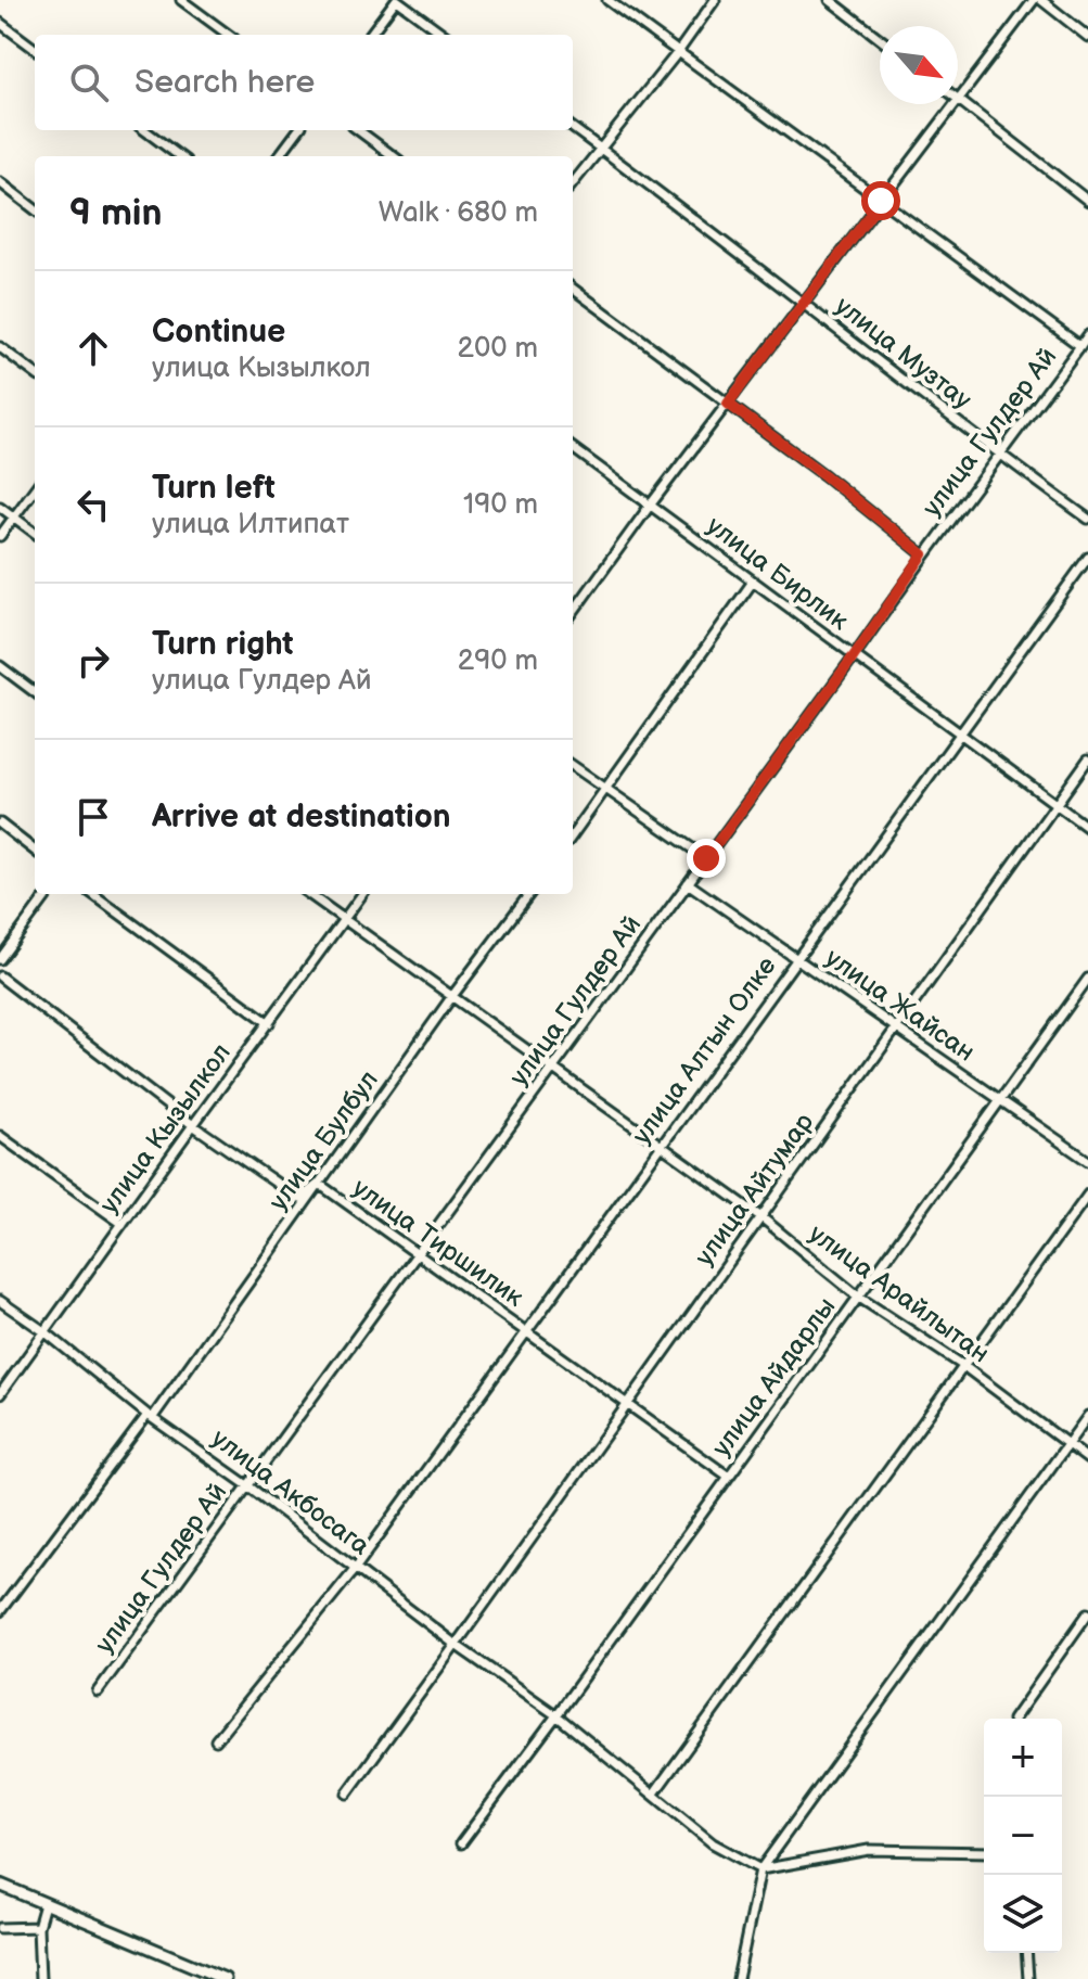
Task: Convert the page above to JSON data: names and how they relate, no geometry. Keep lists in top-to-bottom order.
{
  "streets": {
    "street": [
      "улица Музтау",
      "улица Гулдер Ай",
      "улица Бирлик",
      "улица Жайсан",
      "улица Алтын Олке",
      "улица Кызылкол",
      "улица Булбул",
      "улица Айтумар",
      "улица Тиршилик",
      "улица Арайлытан",
      "улица Айдарлы",
      "улица Акбосага"
    ]
  },
  "crossings": [
    ["улица Музтау", "улица Гулдер Ай"],
    ["улица Гулдер Ай", "улица Бирлик"],
    ["улица Гулдер Ай", "улица Жайсан"],
    ["улица Гулдер Ай", "улица Тиршилик"],
    ["улица Гулдер Ай", "улица Арайлытан"],
    ["улица Гулдер Ай", "улица Акбосага"],
    ["улица Бирлик", "улица Алтын Олке"],
    ["улица Бирлик", "улица Айтумар"],
    ["улица Жайсан", "улица Алтын Олке"],
    ["улица Жайсан", "улица Айтумар"],
    ["улица Жайсан", "улица Айдарлы"],
    ["улица Алтын Олке", "улица Тиршилик"],
    ["улица Алтын Олке", "улица Арайлытан"],
    ["улица Алтын Олке", "улица Акбосага"],
    ["улица Кызылкол", "улица Тиршилик"],
    ["улица Кызылкол", "улица Арайлытан"],
    ["улица Кызылкол", "улица Акбосага"],
    ["улица Булбул", "улица Тиршилик"],
    ["улица Булбул", "улица Арайлытан"],
    ["улица Булбул", "улица Акбосага"],
    ["улица Айтумар", "улица Тиршилик"],
    ["улица Айтумар", "улица Арайлытан"],
    ["улица Айтумар", "улица Акбосага"],
    ["улица Тиршилик", "улица Айдарлы"],
    ["улица Арайлытан", "улица Айдарлы"],
    ["улица Айдарлы", "улица Акбосага"]
  ],
  "north": "bottom right",
  "page": {
    "search": "Search here",
    "heading": ["9 min", "Walk · 680 m"],
    "list": [
      ["Continue", "улица Кызылкол", "200 m"],
      ["Turn left", "улица Илтипат", "190 m"],
      ["Turn right", "улица Гулдер Ай", "290 m"],
      "Arrive at destination"
    ],
    "map_buttons": ["+", "−"]
  }
}
